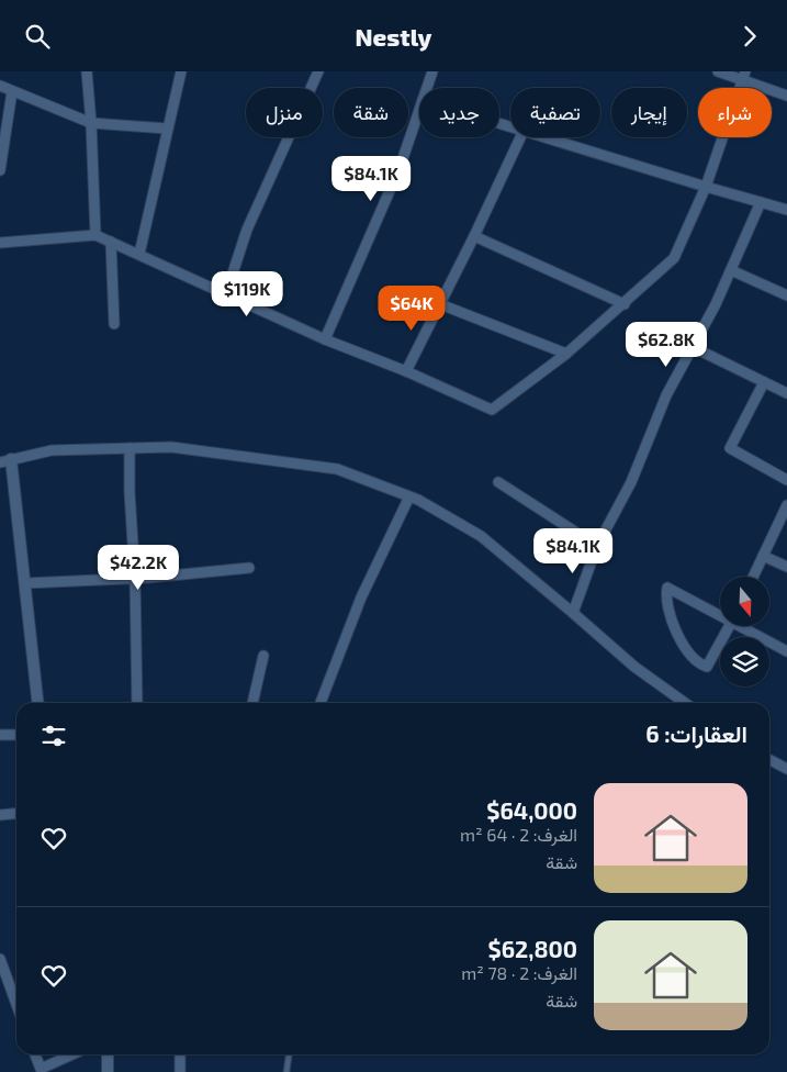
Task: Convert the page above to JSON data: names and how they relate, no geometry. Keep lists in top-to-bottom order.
{
  "north": "bottom",
  "page": {
    "header": "Nestly",
    "chip": [
      "شراء",
      "إيجار",
      "تصفية",
      "جديد",
      "شقة",
      "منزل"
    ],
    "price": [
      "$84.1K",
      "$119K",
      "$64K",
      "$62.8K",
      "$84.1K",
      "$42.2K"
    ],
    "heading": "العقارات: 6",
    "list": [
      {
        "name": "$64,000",
        "note": "الغرف: 2 · 64 m² · شقة"
      },
      {
        "name": "$62,800",
        "note": "الغرف: 2 · 78 m² · شقة"
      }
    ]
  }
}
